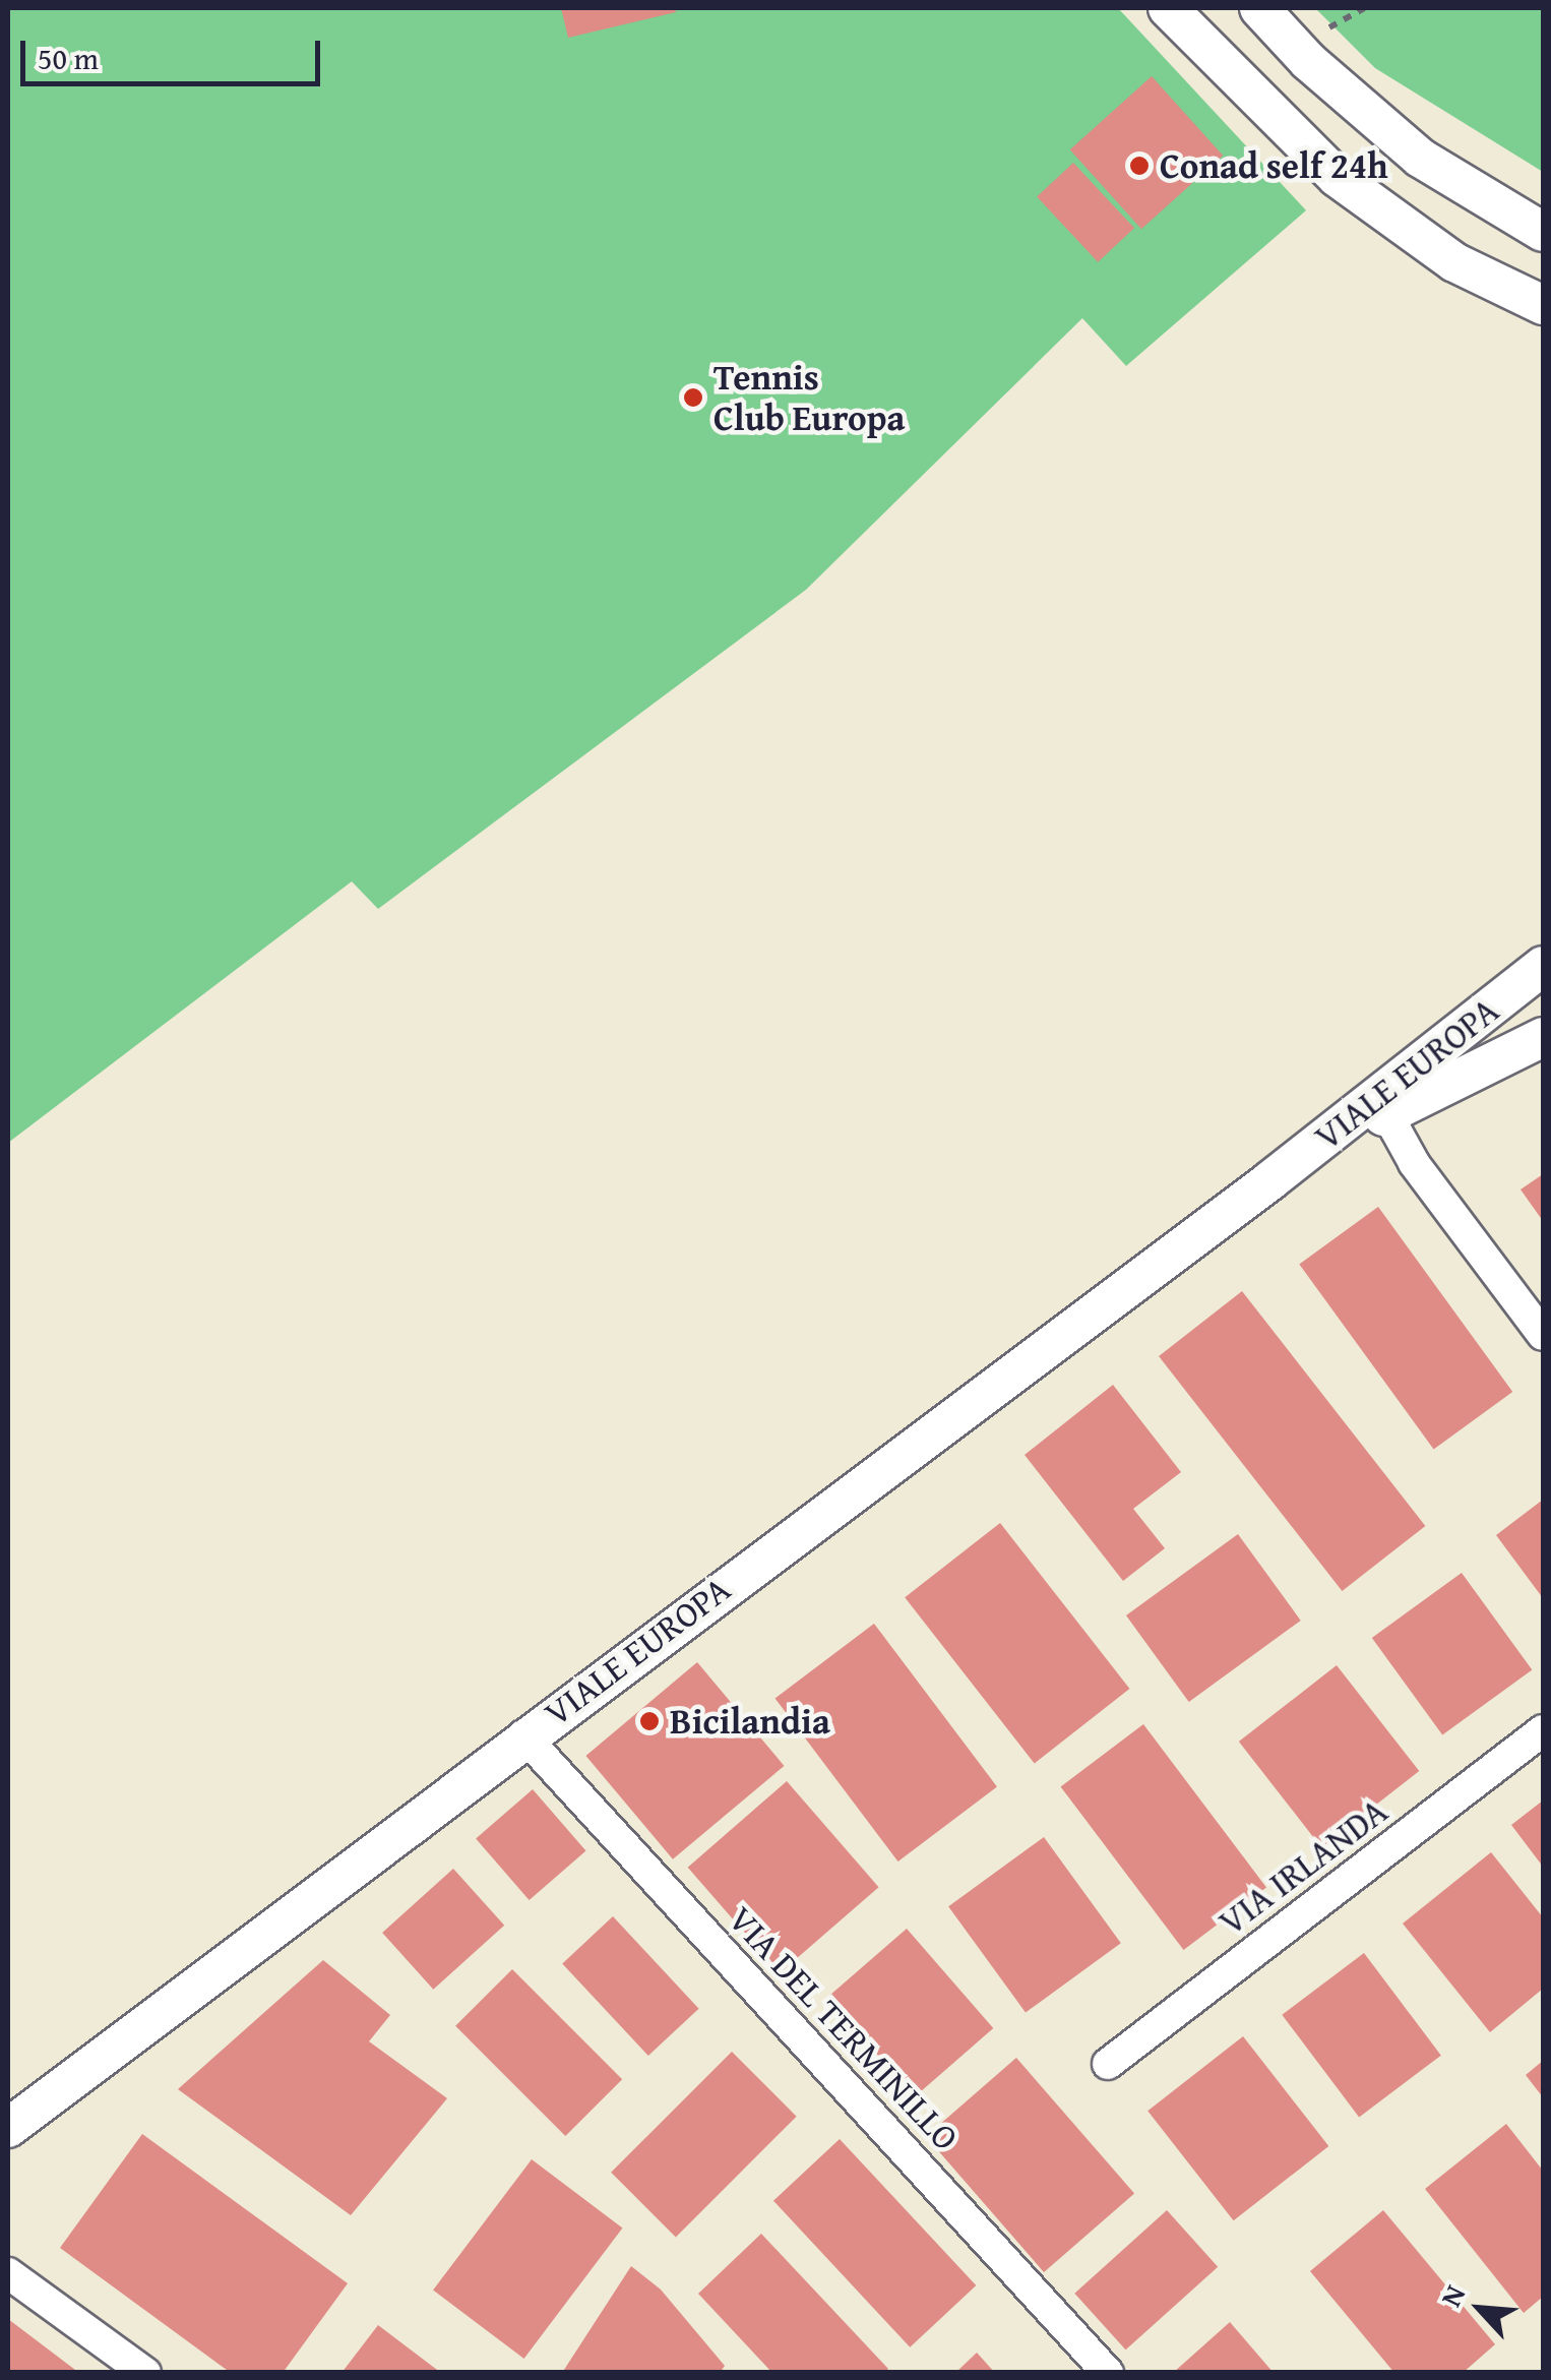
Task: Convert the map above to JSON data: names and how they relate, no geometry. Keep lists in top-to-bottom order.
{
  "streets": {
    "street": ["VIALE EUROPA", "VIA IRLANDA", "VIA DEL TERMINILLO"]
  },
  "crossings": [
    ["VIALE EUROPA", "VIA DEL TERMINILLO"]
  ],
  "places": ["Conad self 24h", "Tennis Club Europa", "Bicilandia"],
  "scale_bar": "50 m",
  "north": "top left"
}
